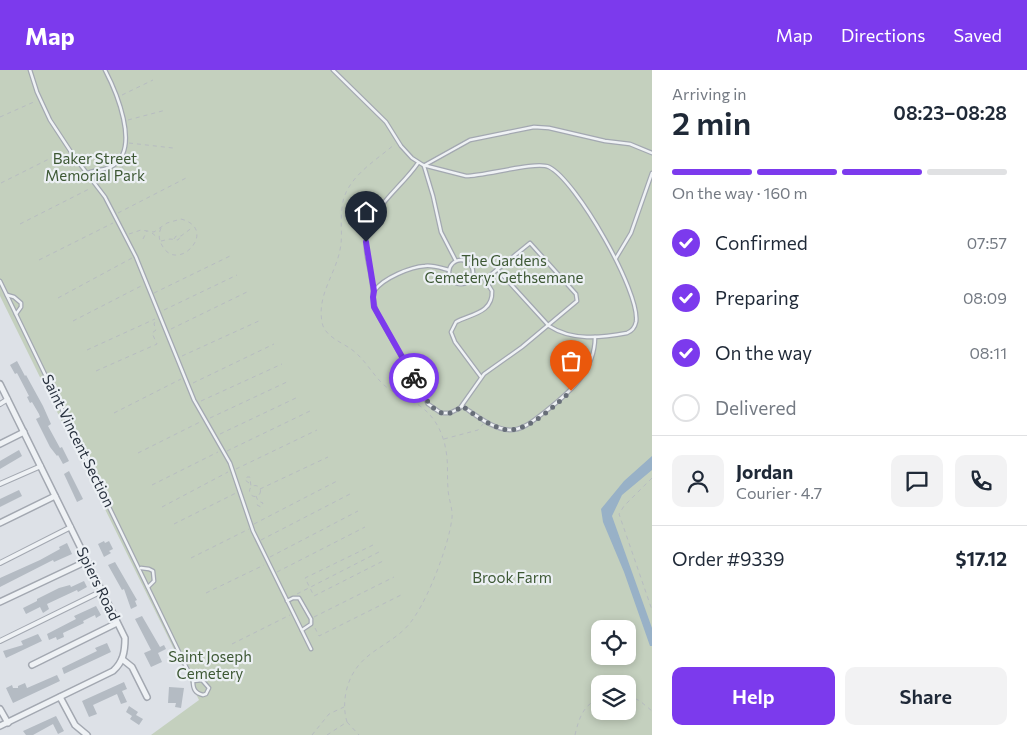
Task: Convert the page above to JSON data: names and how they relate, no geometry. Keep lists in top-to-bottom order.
{
  "streets": {
    "street": ["Spiers Road"],
    "lane": ["Saint Vincent Section"]
  },
  "parks": [
    "Baker Street Memorial Park",
    "The Gardens Cemetery: Gethsemane",
    "Brook Farm",
    "Saint Joseph Cemetery"
  ],
  "page": {
    "header": "Map",
    "nav": ["Map", "Directions", "Saved"],
    "heading": ["2 min", "Arriving in", "08:23–08:28"],
    "panel": [
      "Jordan",
      "Courier · 4.7",
      "Order #9339",
      "$17.12"
    ],
    "bar": "On the way · 160 m",
    "list": [
      ["Confirmed", "07:57"],
      ["Preparing", "08:09"],
      ["On the way", "08:11"],
      "Delivered"
    ],
    "buttons": ["Help", "Share"]
  }
}
